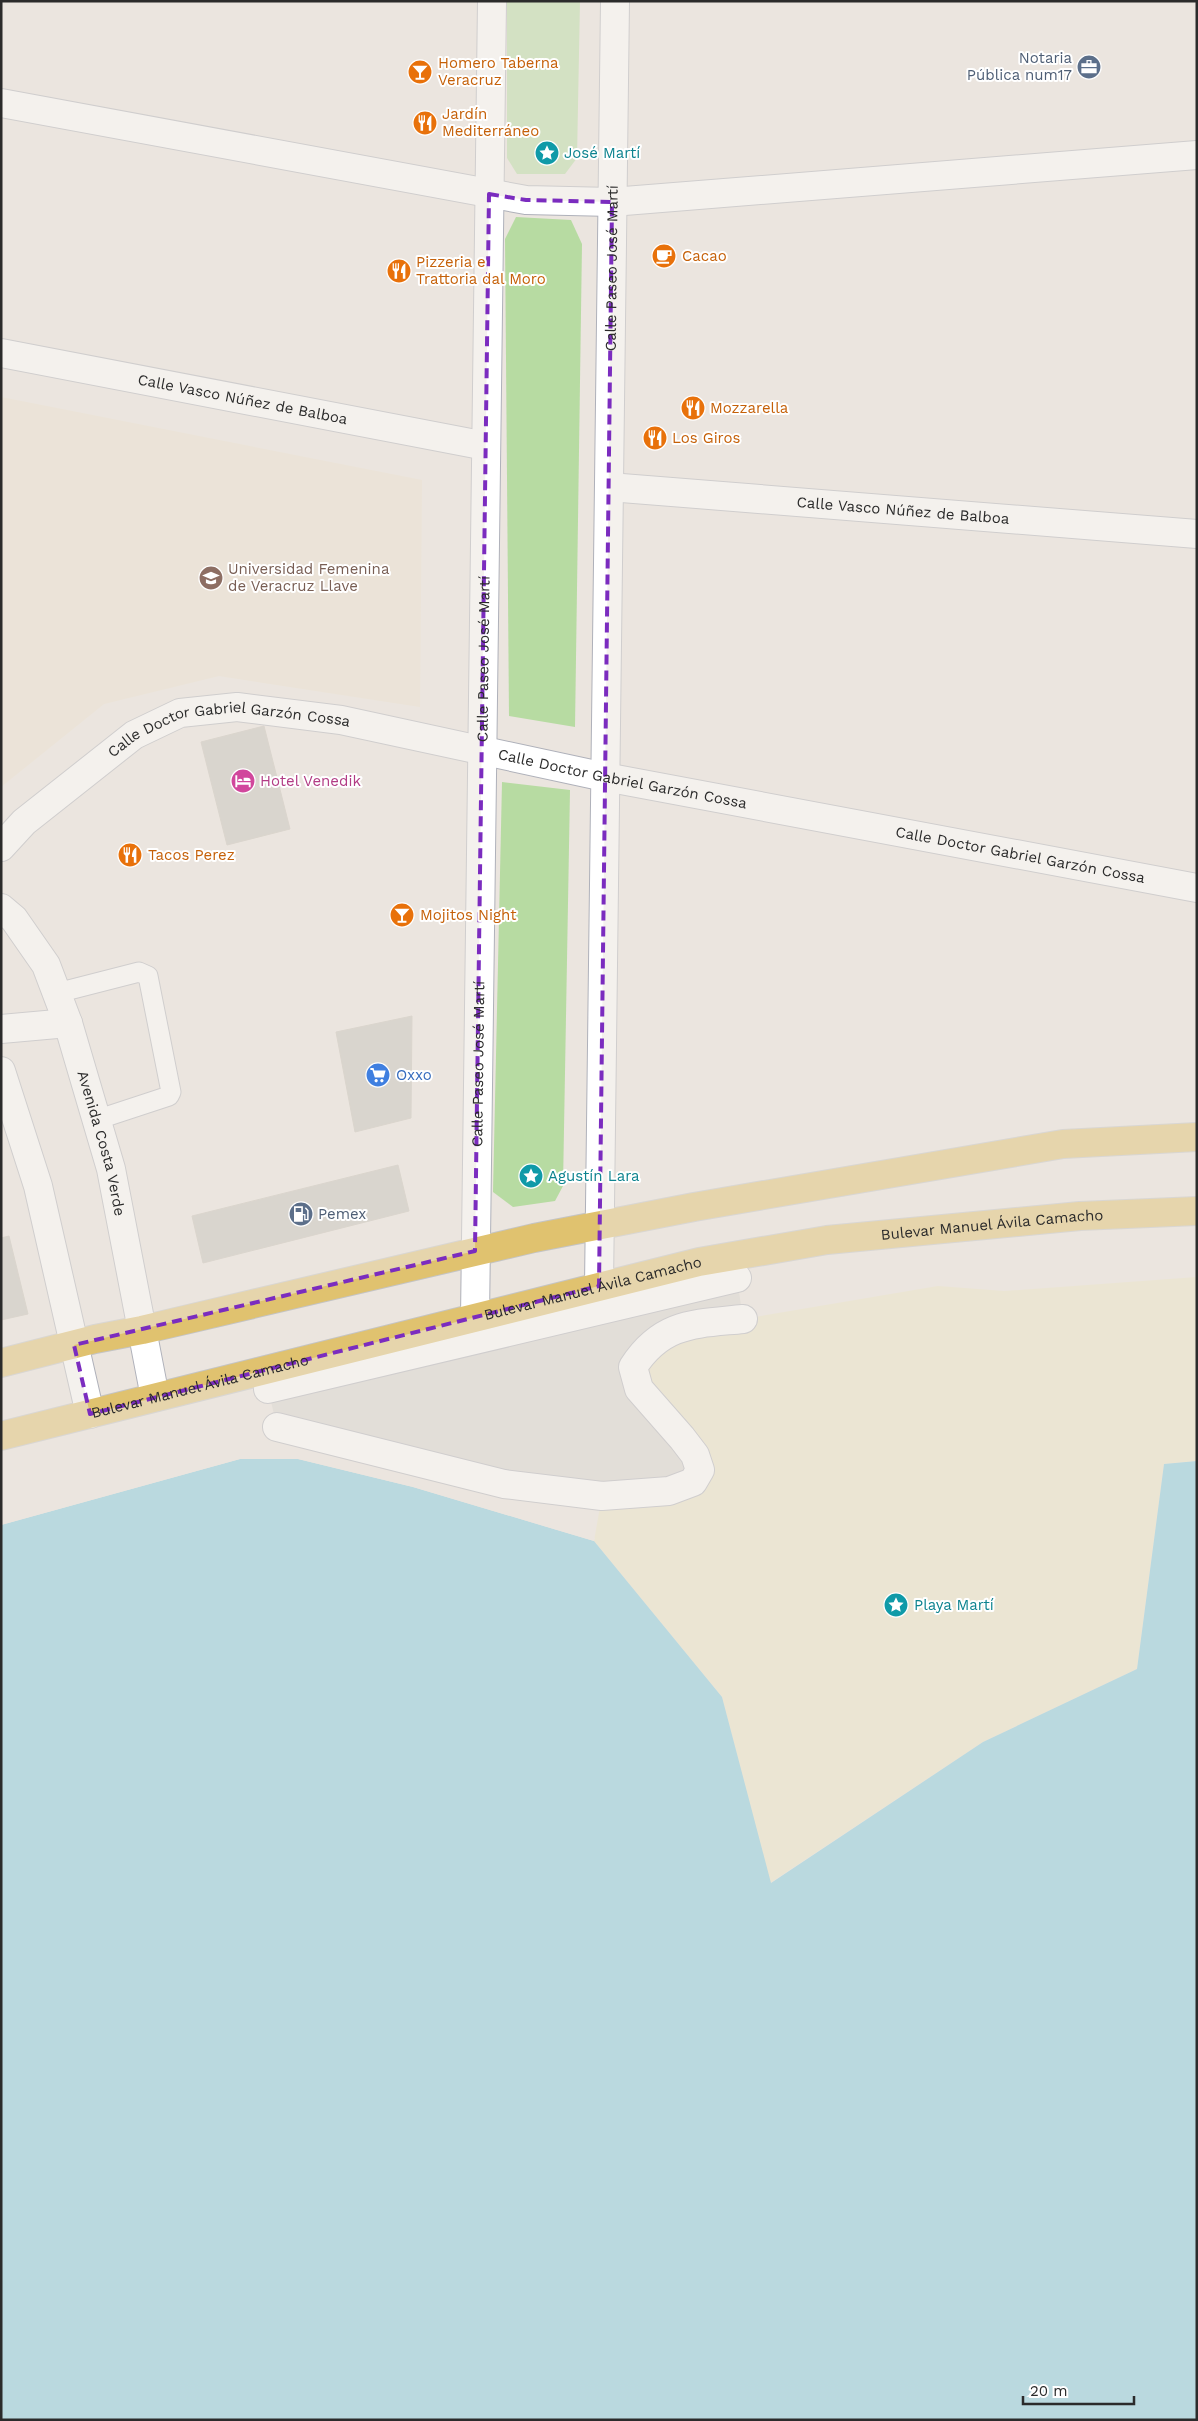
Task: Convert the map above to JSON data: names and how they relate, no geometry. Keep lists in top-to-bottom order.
{
  "streets": {
    "main road": ["Bulevar Manuel Ávila Camacho"],
    "street": [
      "Calle Paseo José Martí",
      "Calle Vasco Núñez de Balboa",
      "Calle Doctor Gabriel Garzón Cossa",
      "Avenida Costa Verde"
    ]
  },
  "crossings": [
    ["Calle Paseo José Martí", "Calle Vasco Núñez de Balboa"],
    ["Calle Paseo José Martí", "Calle Doctor Gabriel Garzón Cossa"],
    ["Calle Paseo José Martí", "Bulevar Manuel Ávila Camacho"],
    ["Avenida Costa Verde", "Bulevar Manuel Ávila Camacho"]
  ],
  "places": {
    "office": ["Notaria Pública num17"],
    "bar": ["Homero Taberna Veracruz", "Mojitos Night"],
    "restaurant": [
      "Jardín Mediterráneo",
      "Pizzeria e Trattoria dal Moro",
      "Mozzarella",
      "Los Giros",
      "Tacos Perez"
    ],
    "place": ["José Martí", "Agustín Lara", "Playa Martí"],
    "cafe": ["Cacao"],
    "school or university": ["Universidad Femenina de Veracruz Llave"],
    "hotel": ["Hotel Venedik"],
    "supermarket": ["Oxxo"],
    "fuel station": ["Pemex"]
  },
  "scale_bar": "20 m"
}
